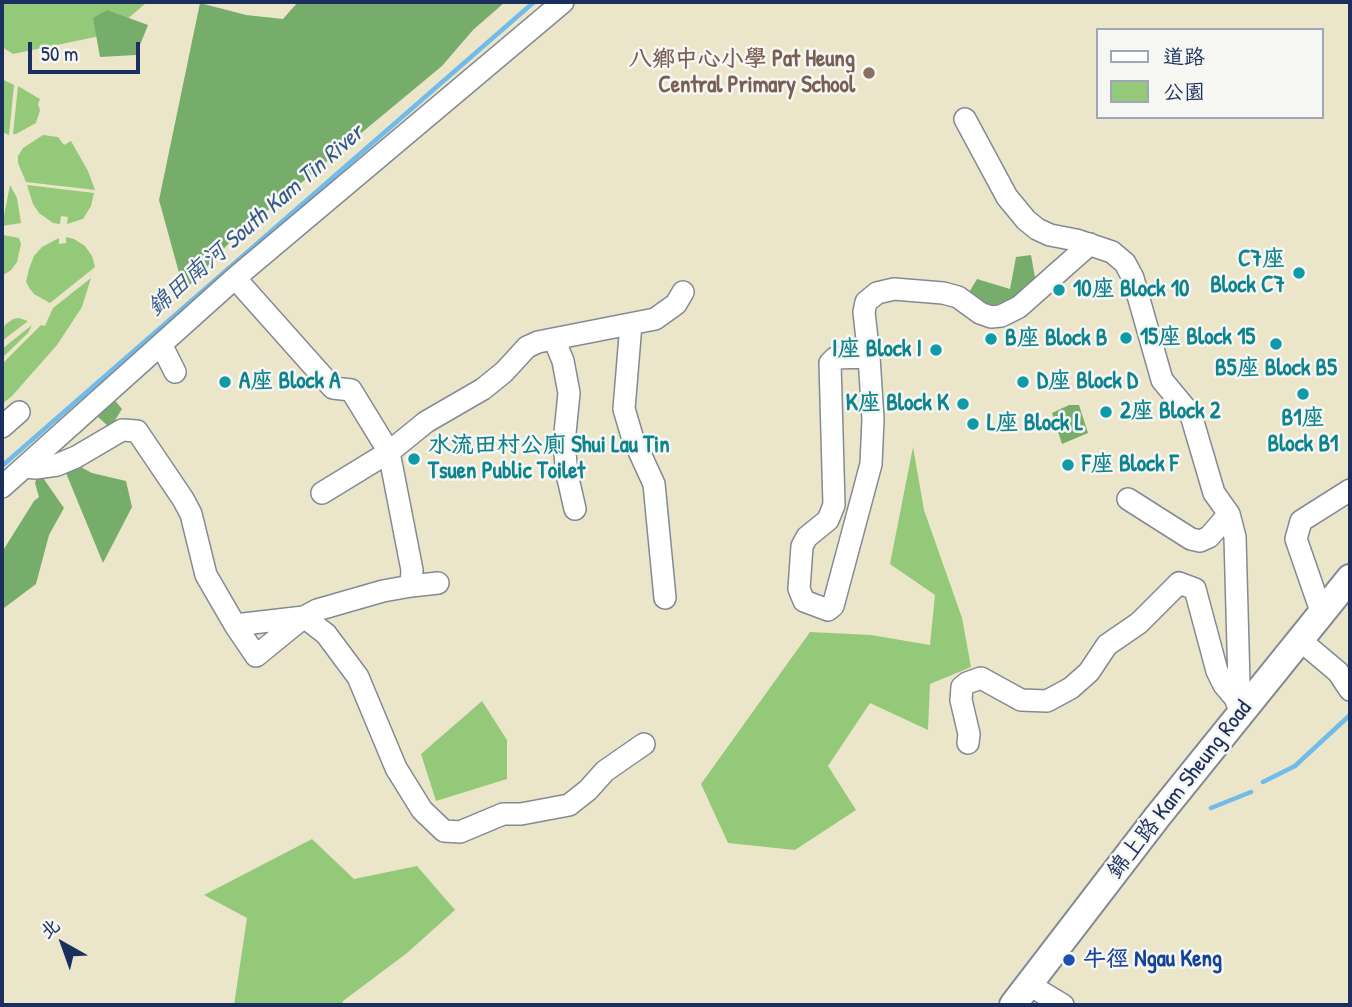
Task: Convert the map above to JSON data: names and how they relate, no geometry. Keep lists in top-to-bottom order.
{
  "streets": {
    "main road": ["錦上路 Kam Sheung Road"]
  },
  "water": ["錦田南河 South Kam Tin River"],
  "places": [
    "八鄉中心小學 Pat Heung Central Primary School",
    "C7座 Block C7",
    "10座 Block 10",
    "15座 Block 15",
    "B座 Block B",
    "B5座 Block B5",
    "I座 Block I",
    "A座 Block A",
    "D座 Block D",
    "B1座 Block B1",
    "K座 Block K",
    "2座 Block 2",
    "L座 Block L",
    "水流田村公廁 Shui Lau Tin Tsuen Public Toilet",
    "F座 Block F",
    "牛徑 Ngau Keng"
  ],
  "legend": ["道路", "公園"],
  "scale_bar": "50 m",
  "north": "top left"
}
